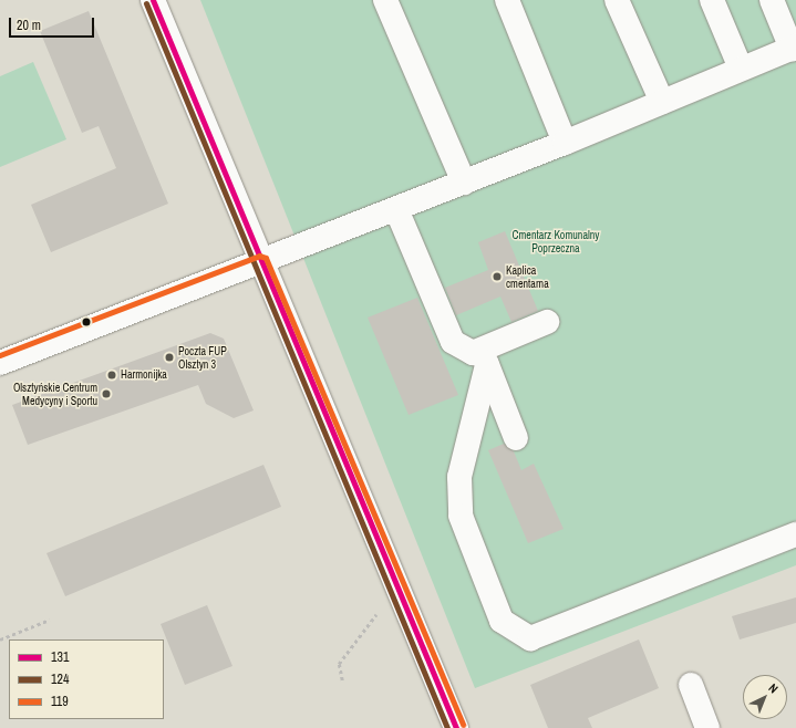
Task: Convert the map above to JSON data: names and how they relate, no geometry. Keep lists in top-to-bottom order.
{
  "parks": ["Cmentarz Komunalny Poprzeczna"],
  "places": [
    "Kaplica cmentarna",
    "Poczta FUP Olsztyn 3",
    "Harmonijka",
    "Olsztyńskie Centrum Medycyny i Sportu"
  ],
  "lines": ["transit line 131", "transit line 124", "transit line 119"],
  "legend": ["131", "124", "119"],
  "scale_bar": "20 m",
  "north": "top right"
}
